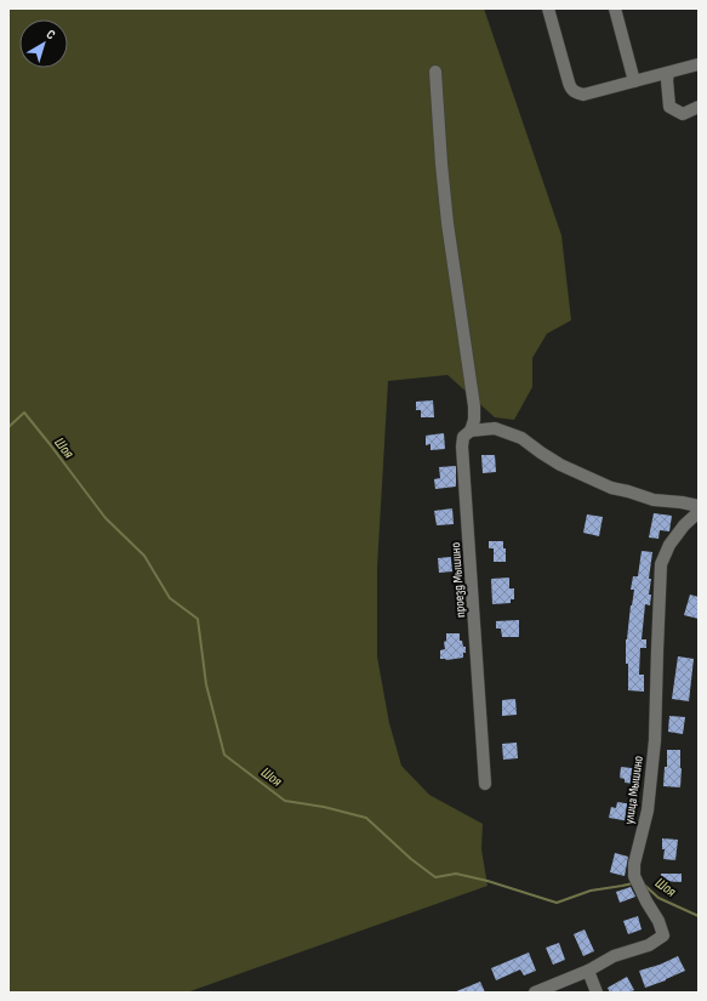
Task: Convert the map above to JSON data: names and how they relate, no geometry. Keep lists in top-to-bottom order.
{
  "streets": {
    "street": ["проезд Мышино", "улица Мышино"]
  },
  "water": ["Шоя"],
  "north": "top right"
}
